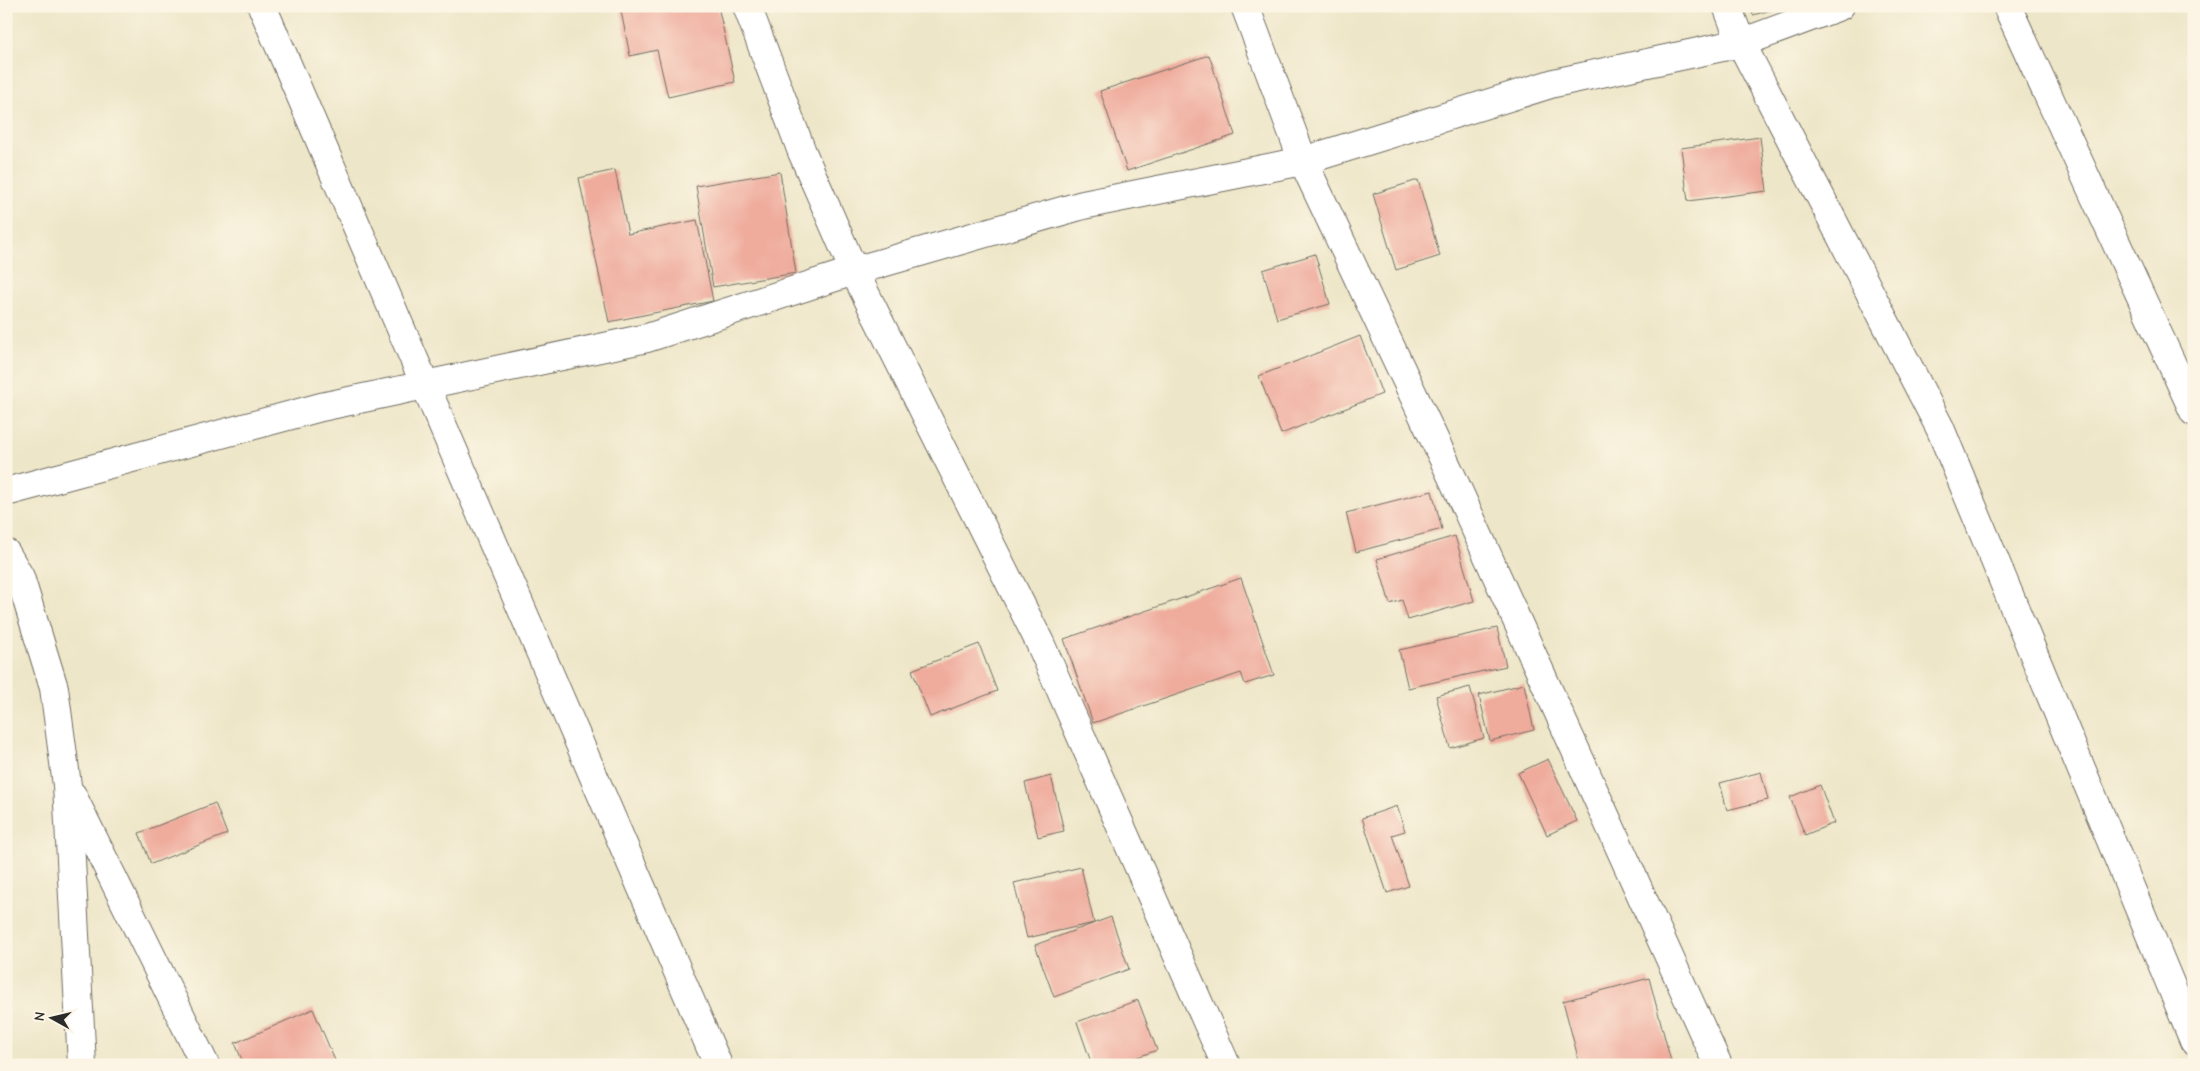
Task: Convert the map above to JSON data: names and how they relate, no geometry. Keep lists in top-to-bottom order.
{
  "north": "left"
}
